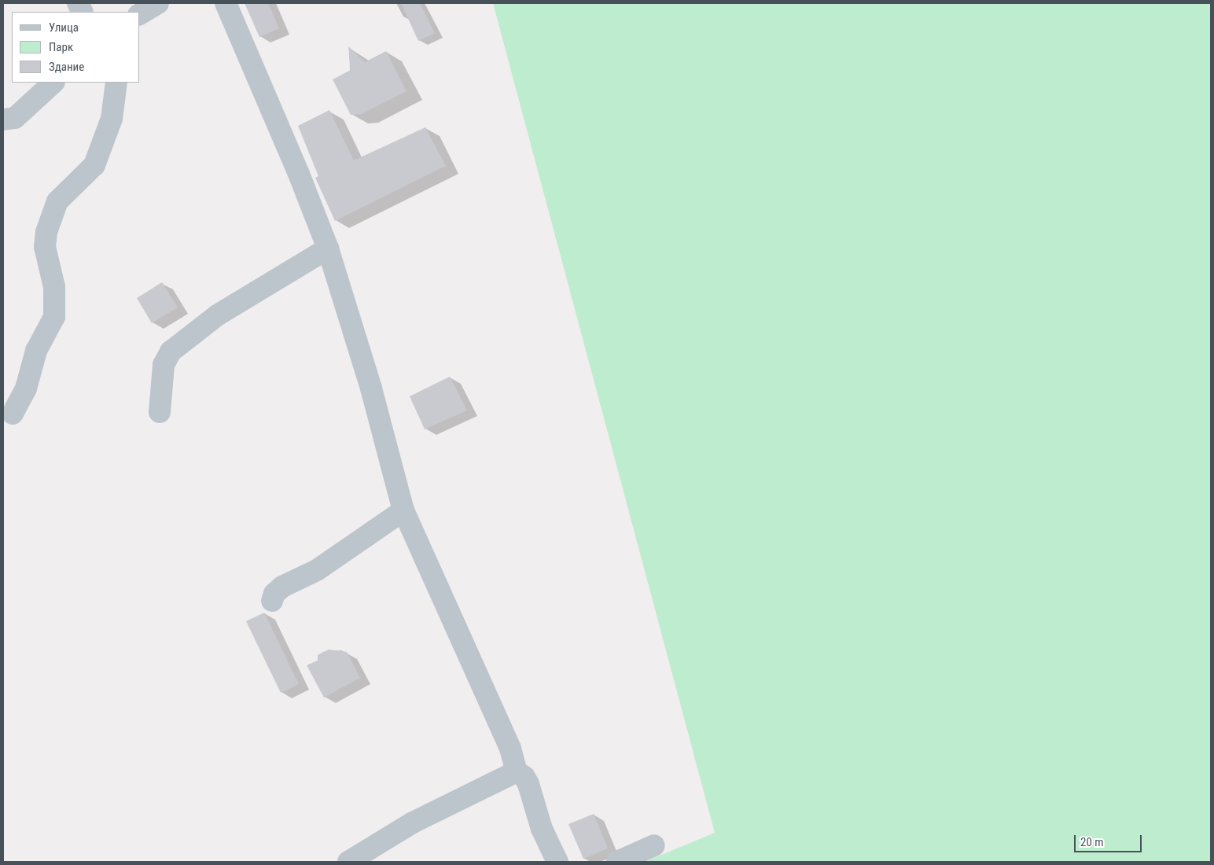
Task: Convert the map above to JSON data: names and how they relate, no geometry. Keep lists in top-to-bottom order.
{
  "legend": ["Улица", "Парк", "Здание"],
  "scale_bar": "20 m"
}
